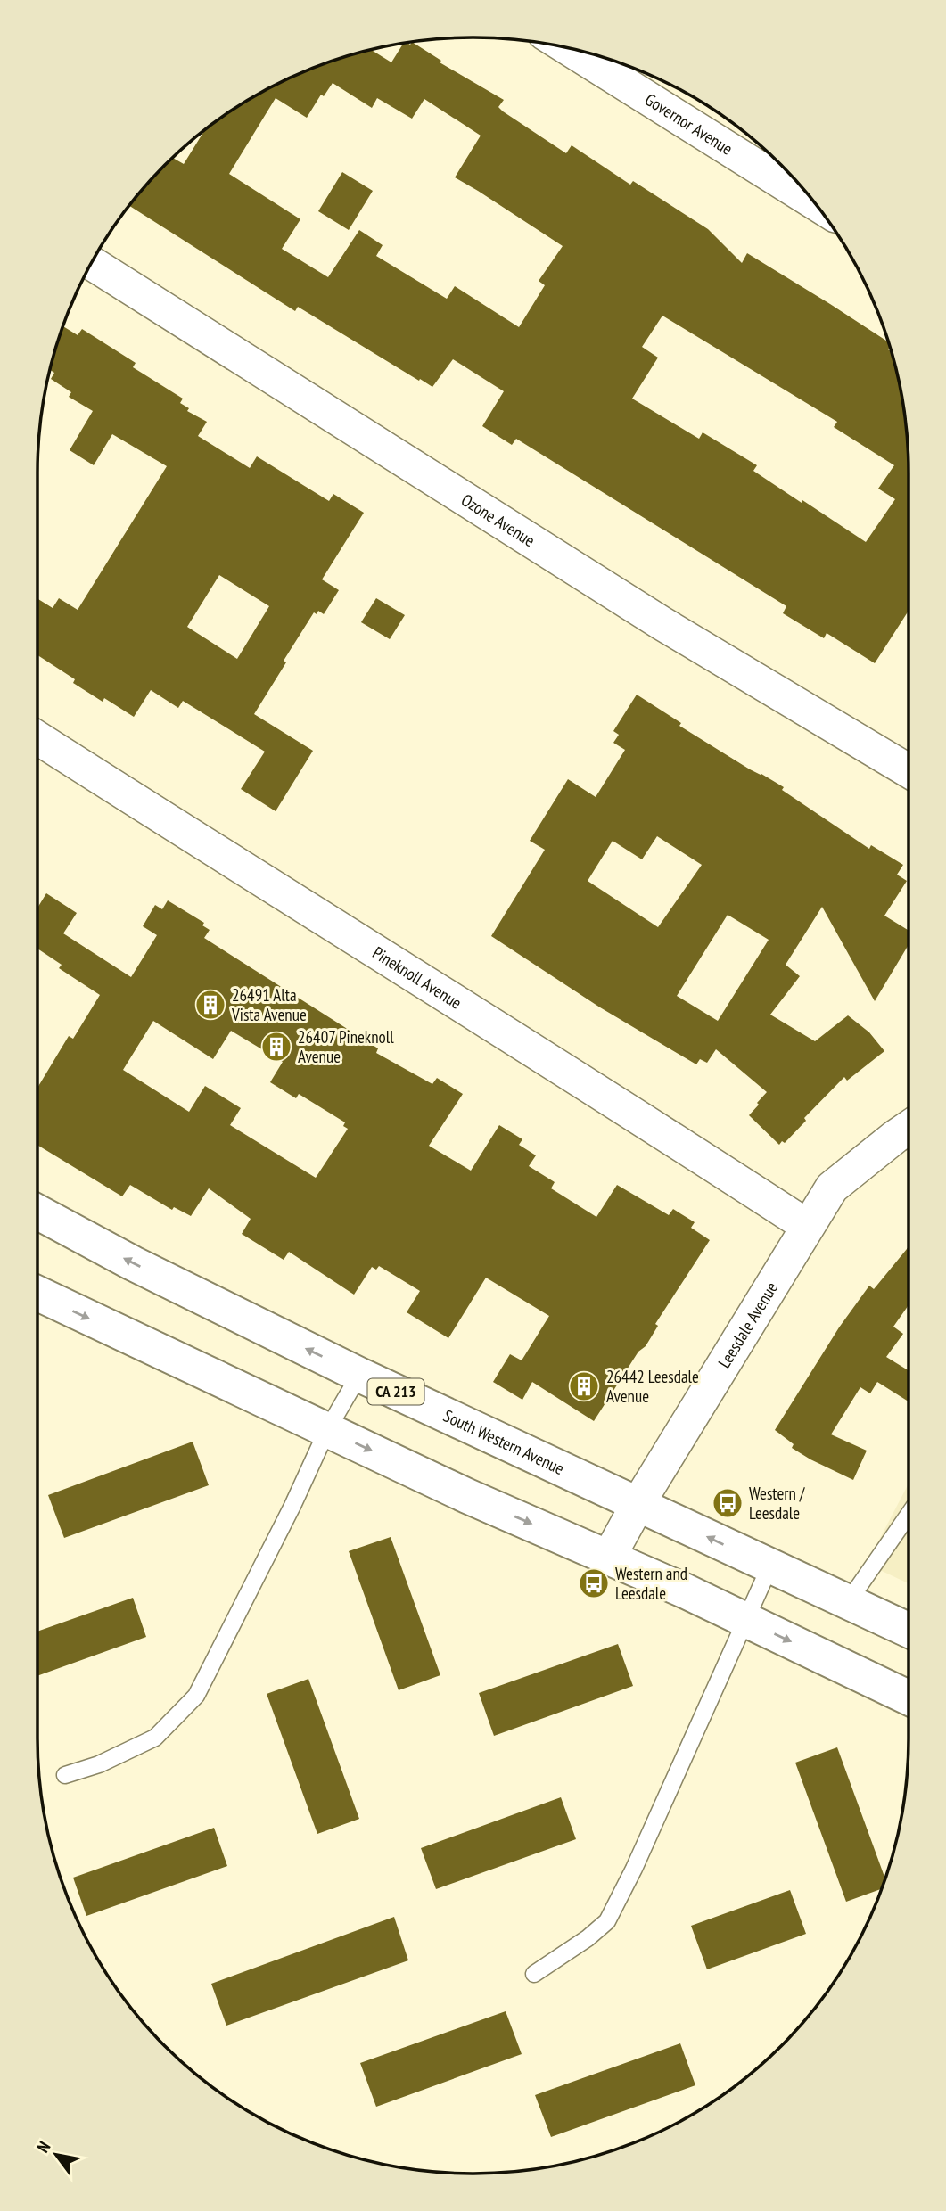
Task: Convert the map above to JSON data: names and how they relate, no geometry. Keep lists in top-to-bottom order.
{
  "streets": {
    "main road": ["CA 213", "South Western Avenue"],
    "street": [
      "Governor Avenue",
      "Ozone Avenue",
      "Pineknoll Avenue",
      "Leesdale Avenue"
    ]
  },
  "crossings": [
    ["Pineknoll Avenue", "Leesdale Avenue"],
    ["Leesdale Avenue", "South Western Avenue"]
  ],
  "places": {
    "building": ["26491 Alta Vista Avenue", "26407 Pineknoll Avenue", "26442 Leesdale Avenue"],
    "bus stop": ["Western / Leesdale", "Western and Leesdale"]
  },
  "north": "top left"
}
